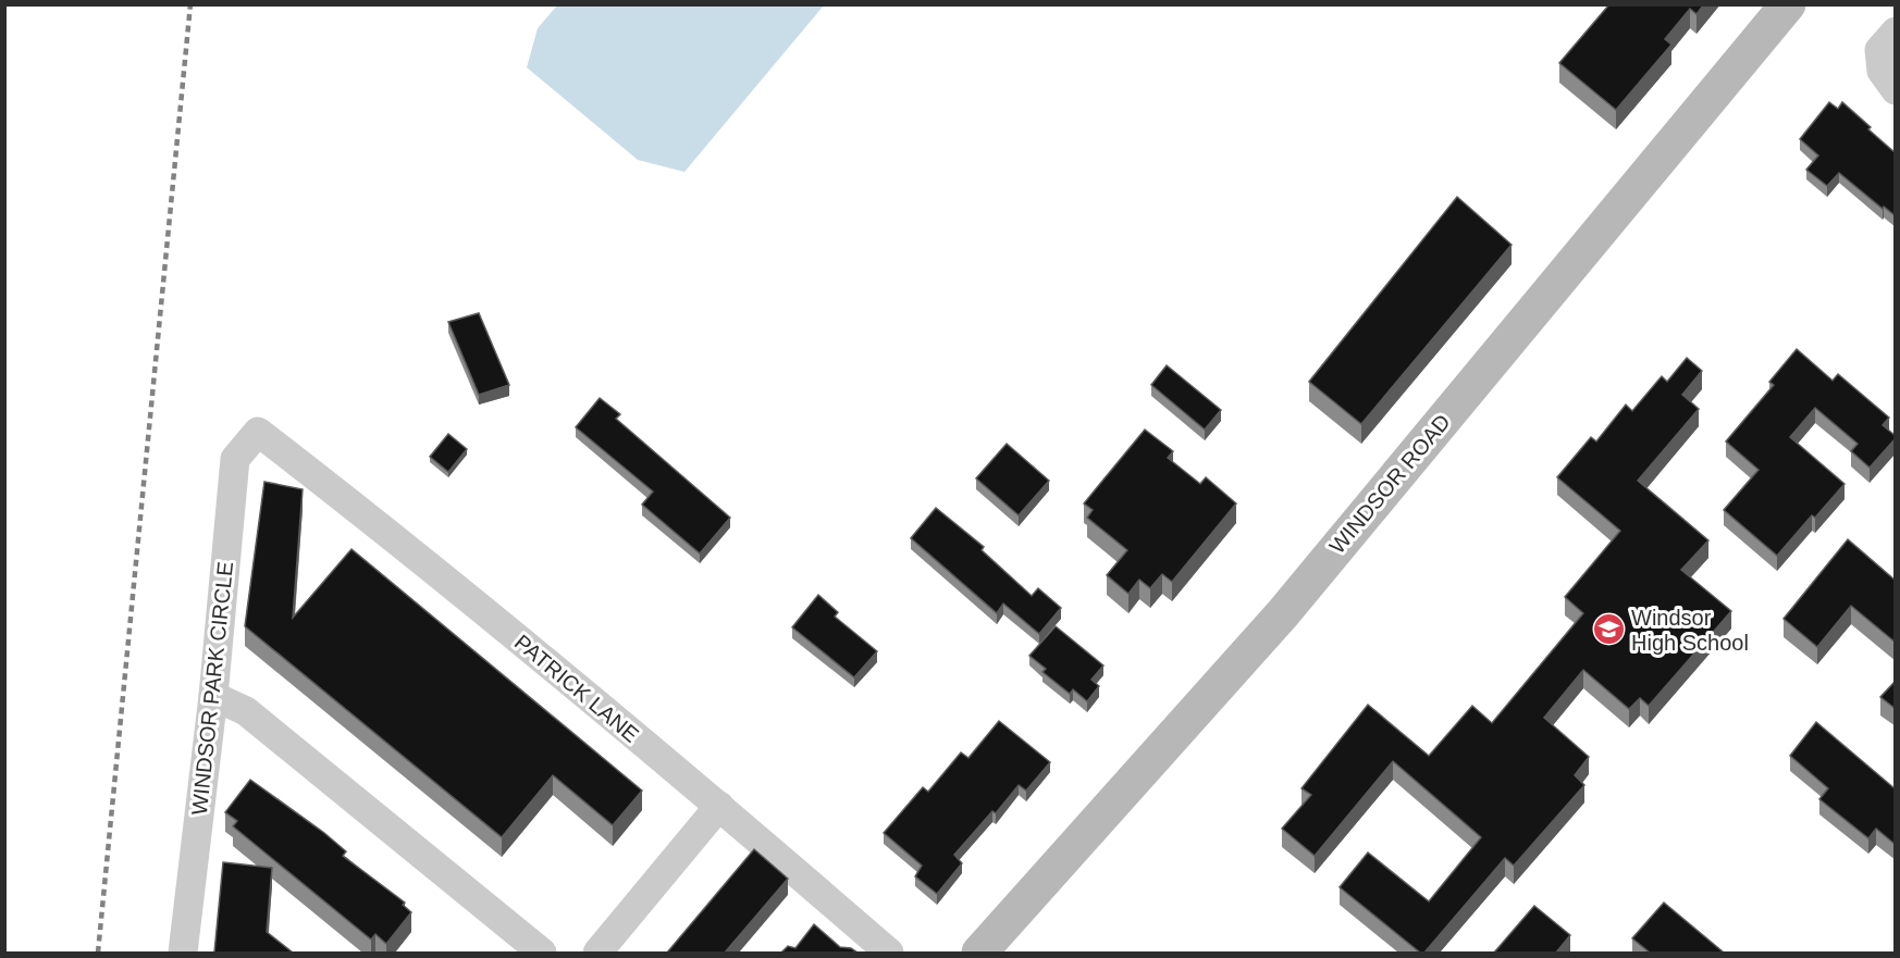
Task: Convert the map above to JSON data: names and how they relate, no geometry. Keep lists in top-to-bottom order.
{
  "streets": {
    "main road": ["WINDSOR ROAD"],
    "street": ["WINDSOR PARK CIRCLE", "PATRICK LANE"]
  },
  "crossings": [
    ["WINDSOR PARK CIRCLE", "PATRICK LANE"]
  ],
  "places": {
    "school or university": ["Windsor High School"]
  }
}
